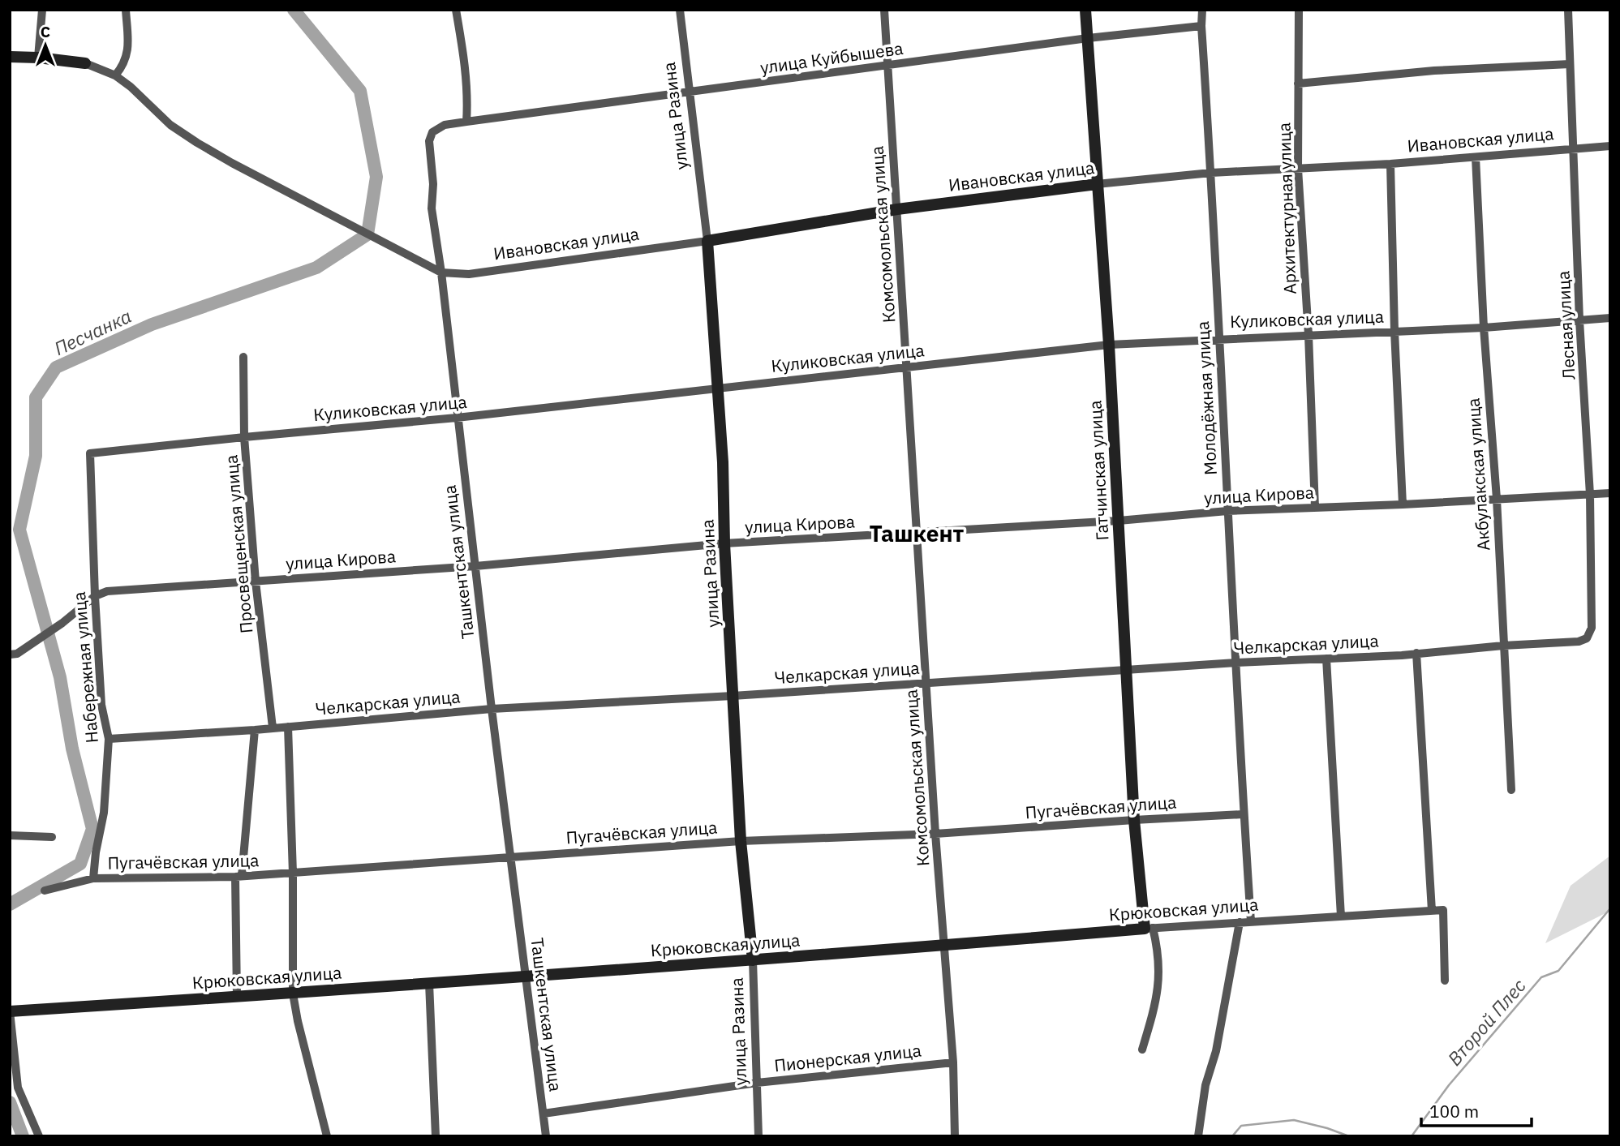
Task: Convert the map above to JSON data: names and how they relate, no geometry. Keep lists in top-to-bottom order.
{
  "streets": {
    "street": [
      "улица Куйбышева",
      "улица Разина",
      "Ивановская улица",
      "Архитектурная улица",
      "Комсомольская улица",
      "Куликовская улица",
      "Лесная улица",
      "Молодёжная улица",
      "Гатчинская улица",
      "Акбулакская улица",
      "улица Кирова",
      "Просвещенская улица",
      "Ташкентская улица",
      "Челкарская улица",
      "Набережная улица",
      "Пугачёвская улица",
      "Крюковская улица",
      "Пионерская улица"
    ]
  },
  "crossings": [
    ["улица Куйбышева", "улица Разина"],
    ["улица Куйбышева", "Комсомольская улица"],
    ["улица Куйбышева", "Молодёжная улица"],
    ["улица Куйбышева", "Гатчинская улица"],
    ["улица Куйбышева", "Ташкентская улица"],
    ["улица Разина", "Ивановская улица"],
    ["улица Разина", "Куликовская улица"],
    ["улица Разина", "улица Кирова"],
    ["улица Разина", "Челкарская улица"],
    ["улица Разина", "Пугачёвская улица"],
    ["улица Разина", "Крюковская улица"],
    ["улица Разина", "Пионерская улица"],
    ["Ивановская улица", "Архитектурная улица"],
    ["Ивановская улица", "Комсомольская улица"],
    ["Ивановская улица", "Лесная улица"],
    ["Ивановская улица", "Молодёжная улица"],
    ["Ивановская улица", "Гатчинская улица"],
    ["Ивановская улица", "Акбулакская улица"],
    ["Ивановская улица", "Ташкентская улица"],
    ["Архитектурная улица", "Куликовская улица"],
    ["Архитектурная улица", "улица Кирова"],
    ["Комсомольская улица", "Куликовская улица"],
    ["Комсомольская улица", "улица Кирова"],
    ["Комсомольская улица", "Челкарская улица"],
    ["Комсомольская улица", "Пугачёвская улица"],
    ["Комсомольская улица", "Крюковская улица"],
    ["Комсомольская улица", "Пионерская улица"],
    ["Куликовская улица", "Лесная улица"],
    ["Куликовская улица", "Молодёжная улица"],
    ["Куликовская улица", "Гатчинская улица"],
    ["Куликовская улица", "Акбулакская улица"],
    ["Куликовская улица", "Просвещенская улица"],
    ["Куликовская улица", "Ташкентская улица"],
    ["Куликовская улица", "Набережная улица"],
    ["Лесная улица", "улица Кирова"],
    ["Лесная улица", "Челкарская улица"],
    ["Молодёжная улица", "улица Кирова"],
    ["Молодёжная улица", "Челкарская улица"],
    ["Молодёжная улица", "Пугачёвская улица"],
    ["Молодёжная улица", "Крюковская улица"],
    ["Гатчинская улица", "улица Кирова"],
    ["Гатчинская улица", "Челкарская улица"],
    ["Гатчинская улица", "Пугачёвская улица"],
    ["Гатчинская улица", "Крюковская улица"],
    ["Акбулакская улица", "улица Кирова"],
    ["Акбулакская улица", "Челкарская улица"],
    ["улица Кирова", "Просвещенская улица"],
    ["улица Кирова", "Ташкентская улица"],
    ["улица Кирова", "Набережная улица"],
    ["Просвещенская улица", "Челкарская улица"],
    ["Ташкентская улица", "Челкарская улица"],
    ["Ташкентская улица", "Пугачёвская улица"],
    ["Ташкентская улица", "Крюковская улица"],
    ["Ташкентская улица", "Пионерская улица"],
    ["Челкарская улица", "Набережная улица"],
    ["Набережная улица", "Пугачёвская улица"]
  ],
  "districts": ["Ташкент"],
  "water": ["Песчанка", "Второй Плес"],
  "scale_bar": "100 m",
  "north": "top"
}
